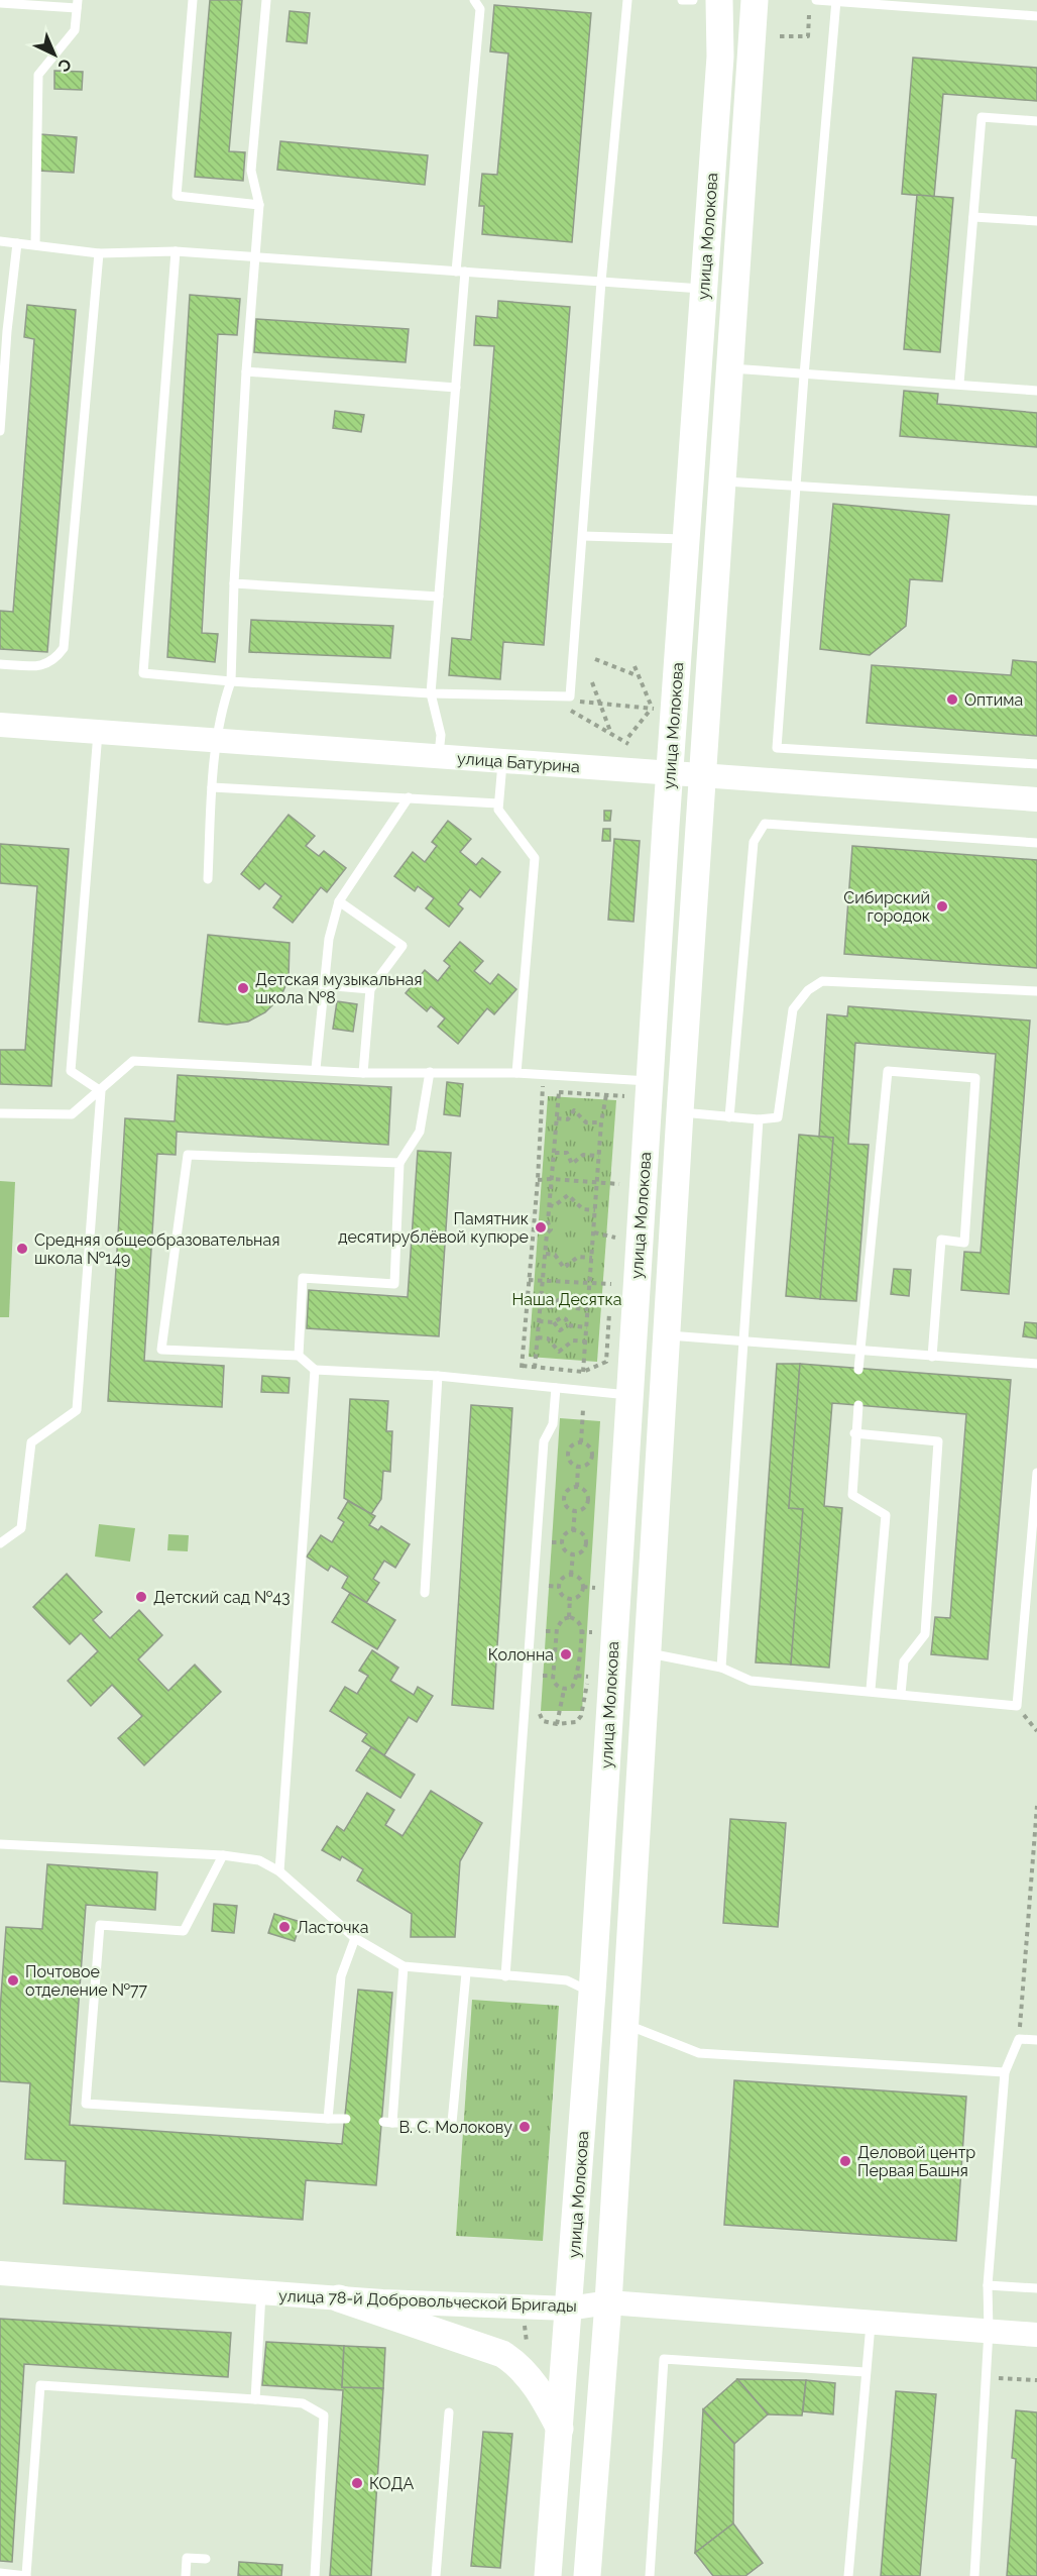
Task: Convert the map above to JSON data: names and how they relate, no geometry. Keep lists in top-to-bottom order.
{
  "streets": {
    "main road": ["улица Молокова"],
    "street": ["улица Батурина", "улица 78-й Добровольческой Бригады"]
  },
  "crossings": [
    ["улица Молокова", "улица Батурина"],
    ["улица Молокова", "улица 78-й Добровольческой Бригады"]
  ],
  "parks": ["Наша Десятка"],
  "places": [
    "Оптима",
    "Сибирский городок",
    "Детская музыкальная школа №8",
    "Памятник десятирублёвой купюре",
    "Средняя общеобразовательная школа №149",
    "Детский сад №43",
    "Колонна",
    "Ласточка",
    "Почтовое отделение №77",
    "В. С. Молокову",
    "Деловой центр Первая Башня",
    "КОДА"
  ],
  "north": "bottom right"
}
